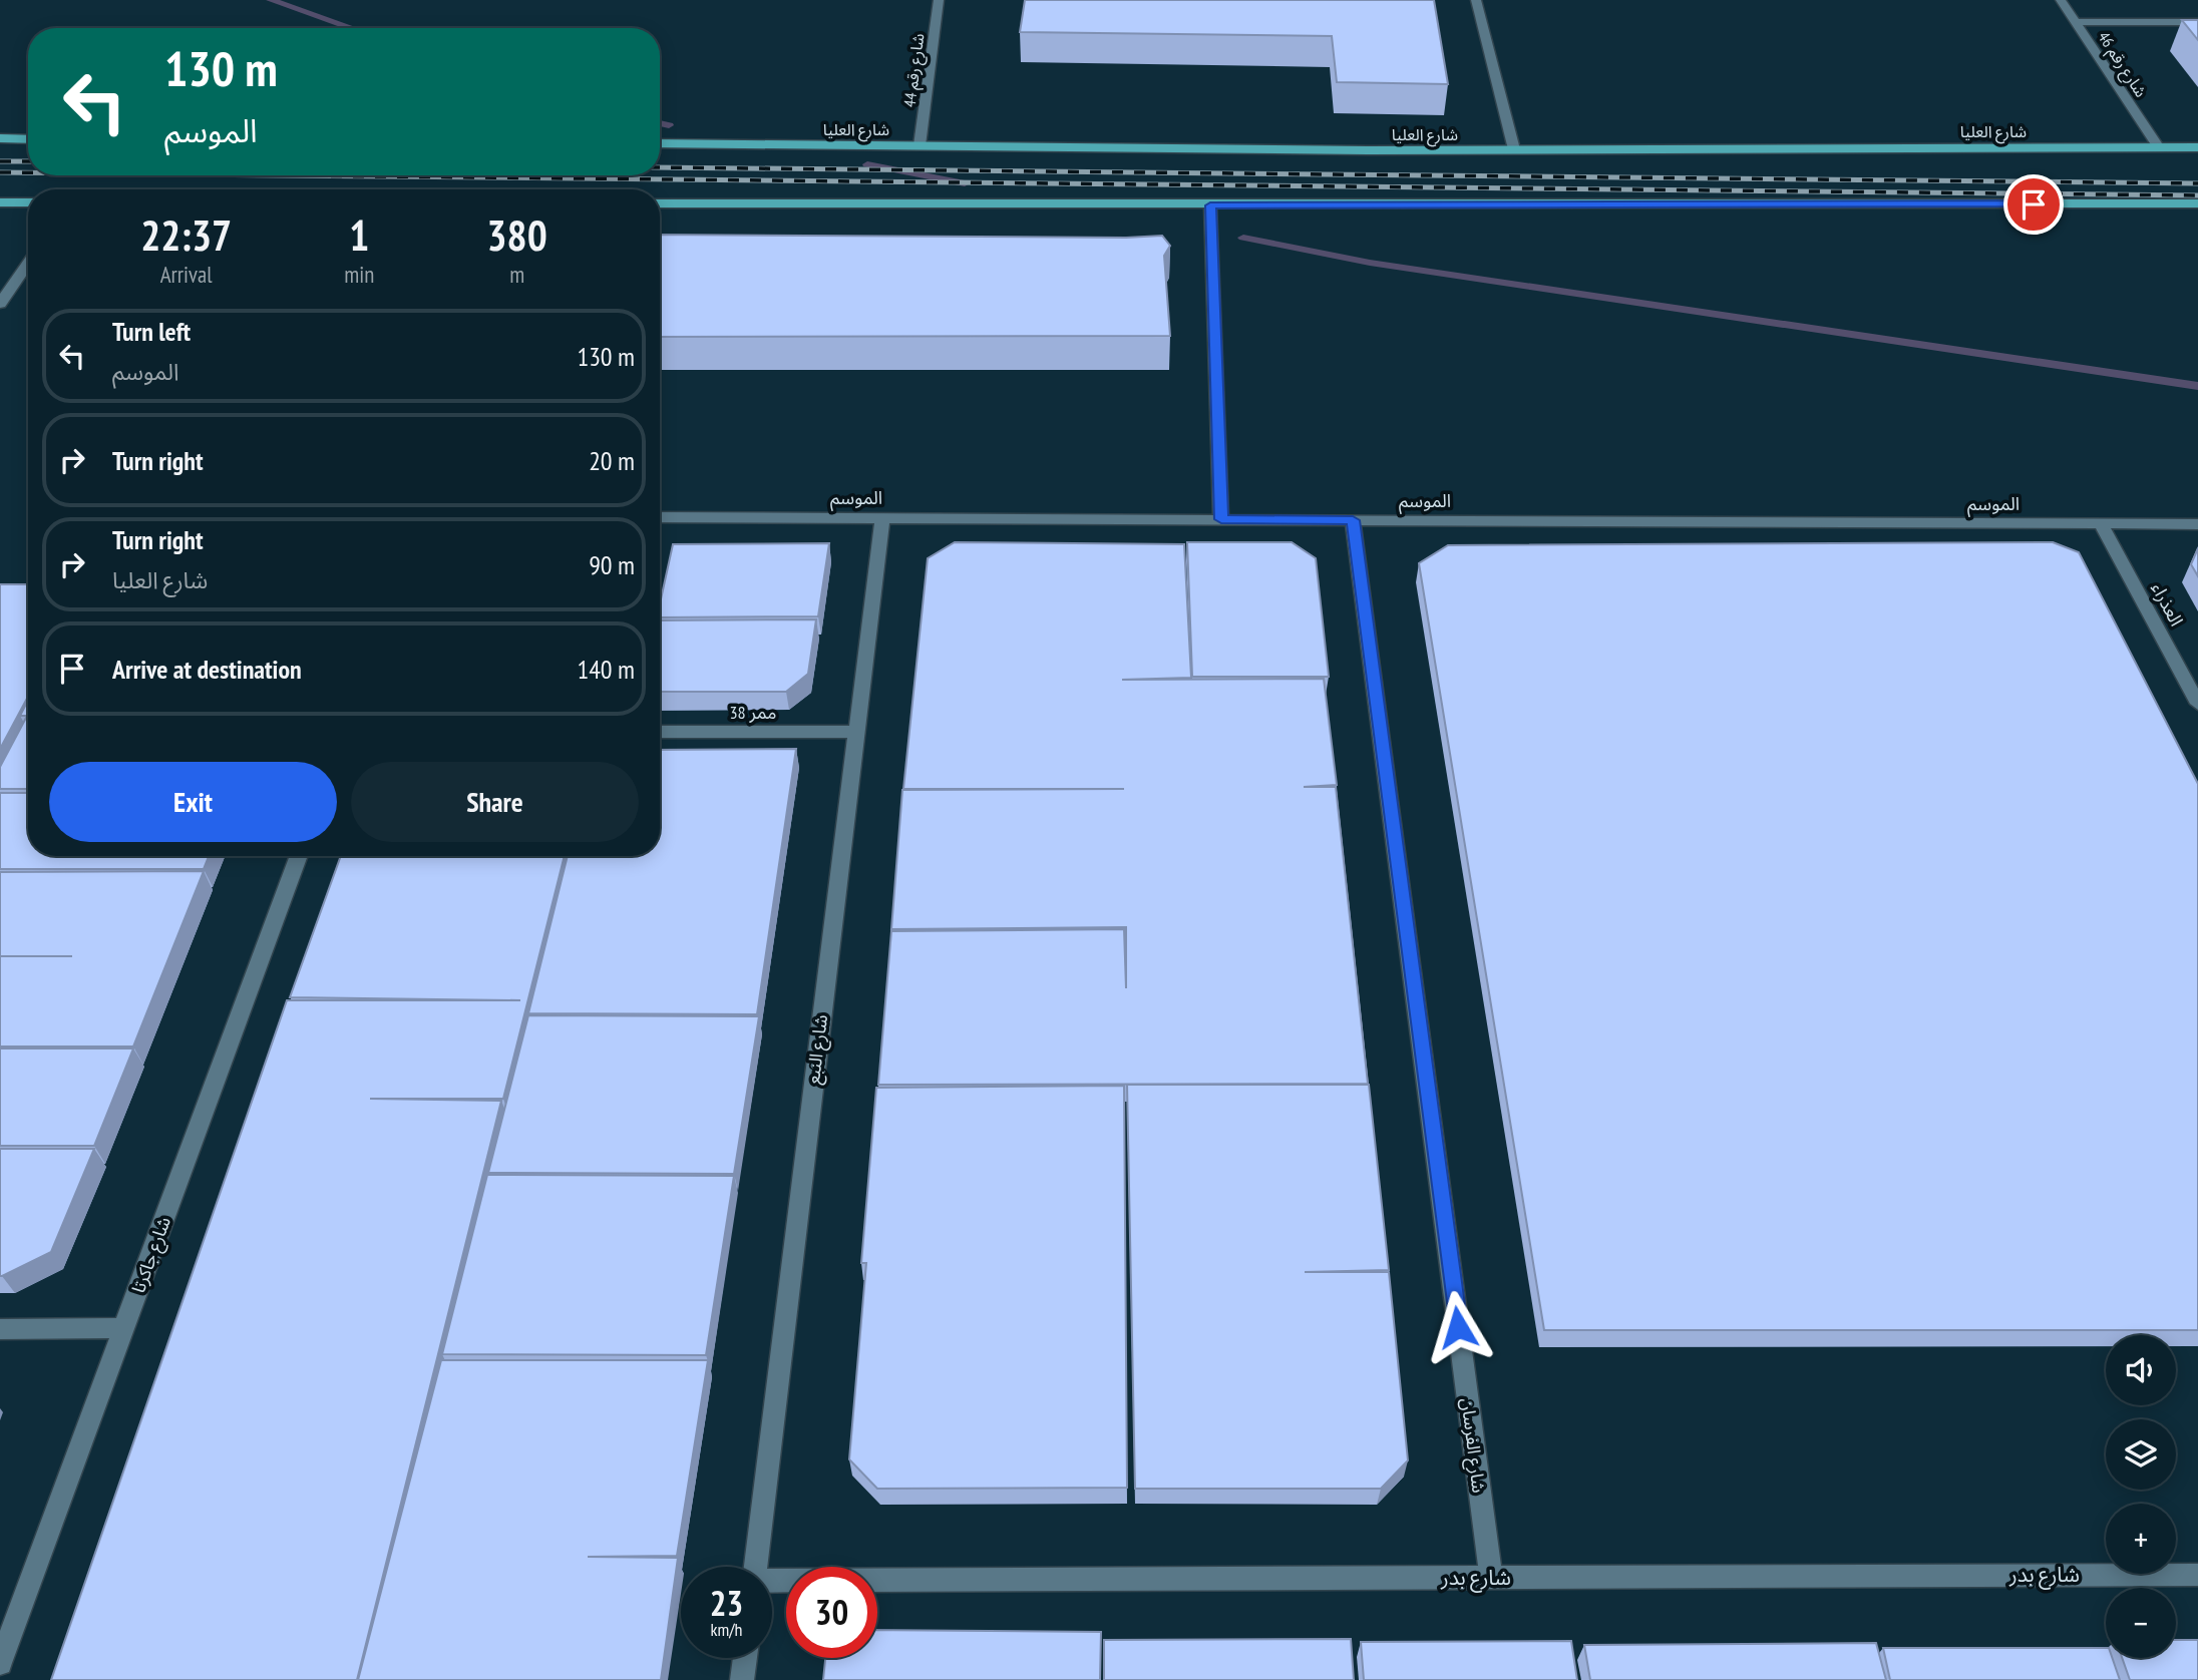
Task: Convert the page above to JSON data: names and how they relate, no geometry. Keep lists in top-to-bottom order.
{
  "streets": {
    "main road": ["شارع العليا"],
    "street": [
      "شارع رقم 46",
      "شارع رقم 44",
      "الموسم",
      "العذراء",
      "ممر 38",
      "شارع النبع",
      "شارع جاكرتا",
      "شارع الفرسان",
      "شارع بدر"
    ]
  },
  "crossings": [
    ["شارع رقم 46", "شارع العليا"],
    ["شارع رقم 44", "شارع العليا"],
    ["الموسم", "العذراء"],
    ["الموسم", "شارع النبع"],
    ["الموسم", "شارع الفرسان"],
    ["ممر 38", "شارع النبع"],
    ["شارع الفرسان", "شارع بدر"]
  ],
  "page": {
    "turn": ["130 m", "الموسم"],
    "eta": [
      "22:37",
      "Arrival",
      "1",
      "min",
      "380",
      "m"
    ],
    "list": [
      {
        "name": "Turn left",
        "note": "الموسم",
        "value": "130 m"
      },
      {
        "name": "Turn right",
        "value": "20 m"
      },
      {
        "name": "Turn right",
        "note": "شارع العليا",
        "value": "90 m"
      },
      {
        "name": "Arrive at destination",
        "value": "140 m"
      }
    ],
    "buttons": ["Exit", "Share"],
    "map_buttons": ["+", "−"],
    "speed": "23 km/h",
    "limit": "30"
  }
}
